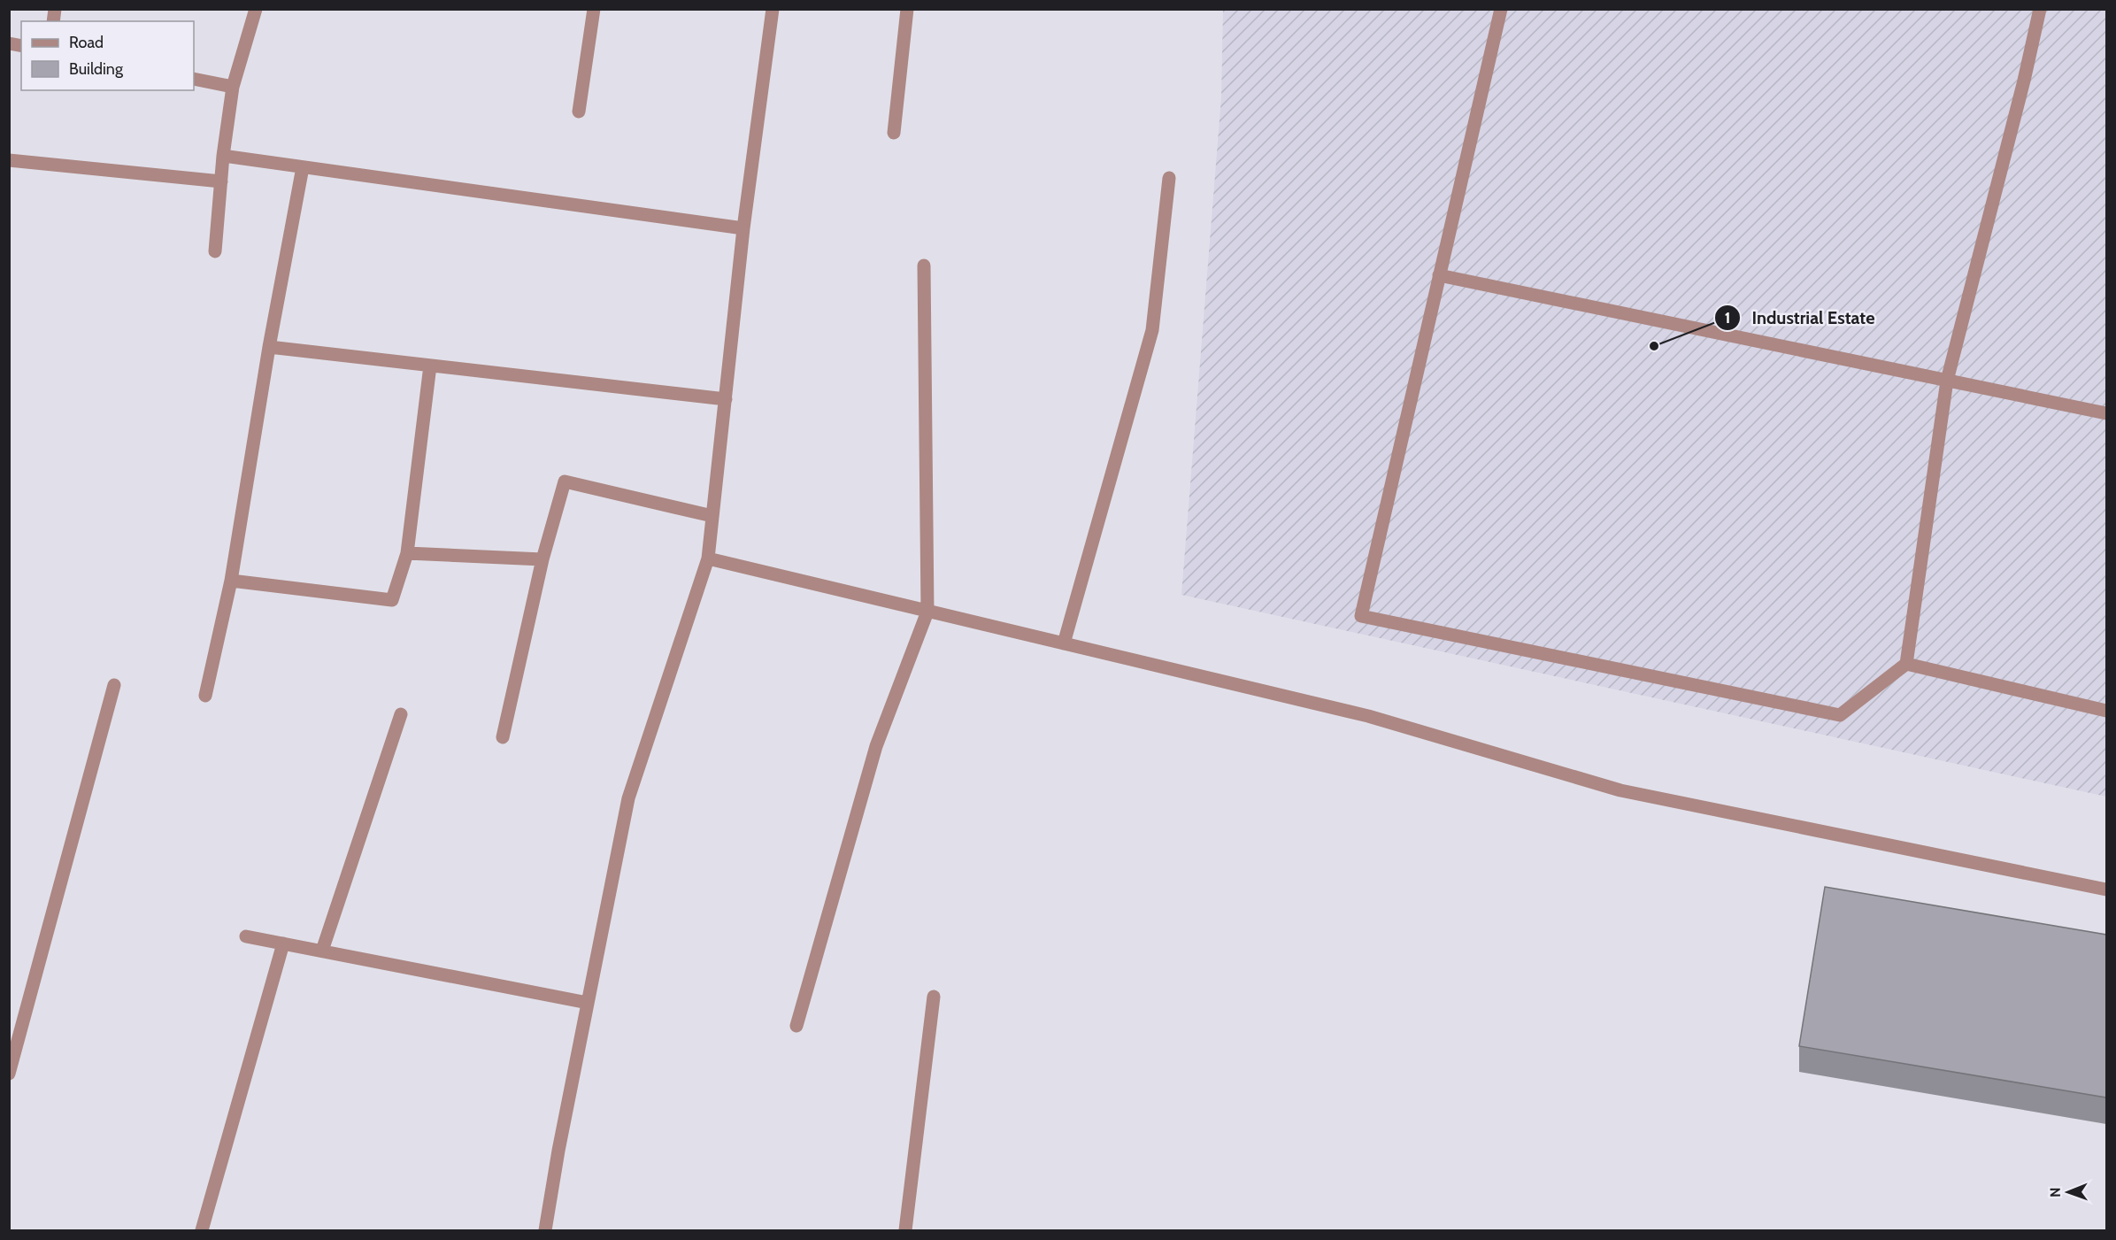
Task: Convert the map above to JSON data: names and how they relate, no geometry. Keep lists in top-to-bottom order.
{
  "places": ["Industrial Estate"],
  "legend": ["Road", "Building"],
  "north": "left"
}
